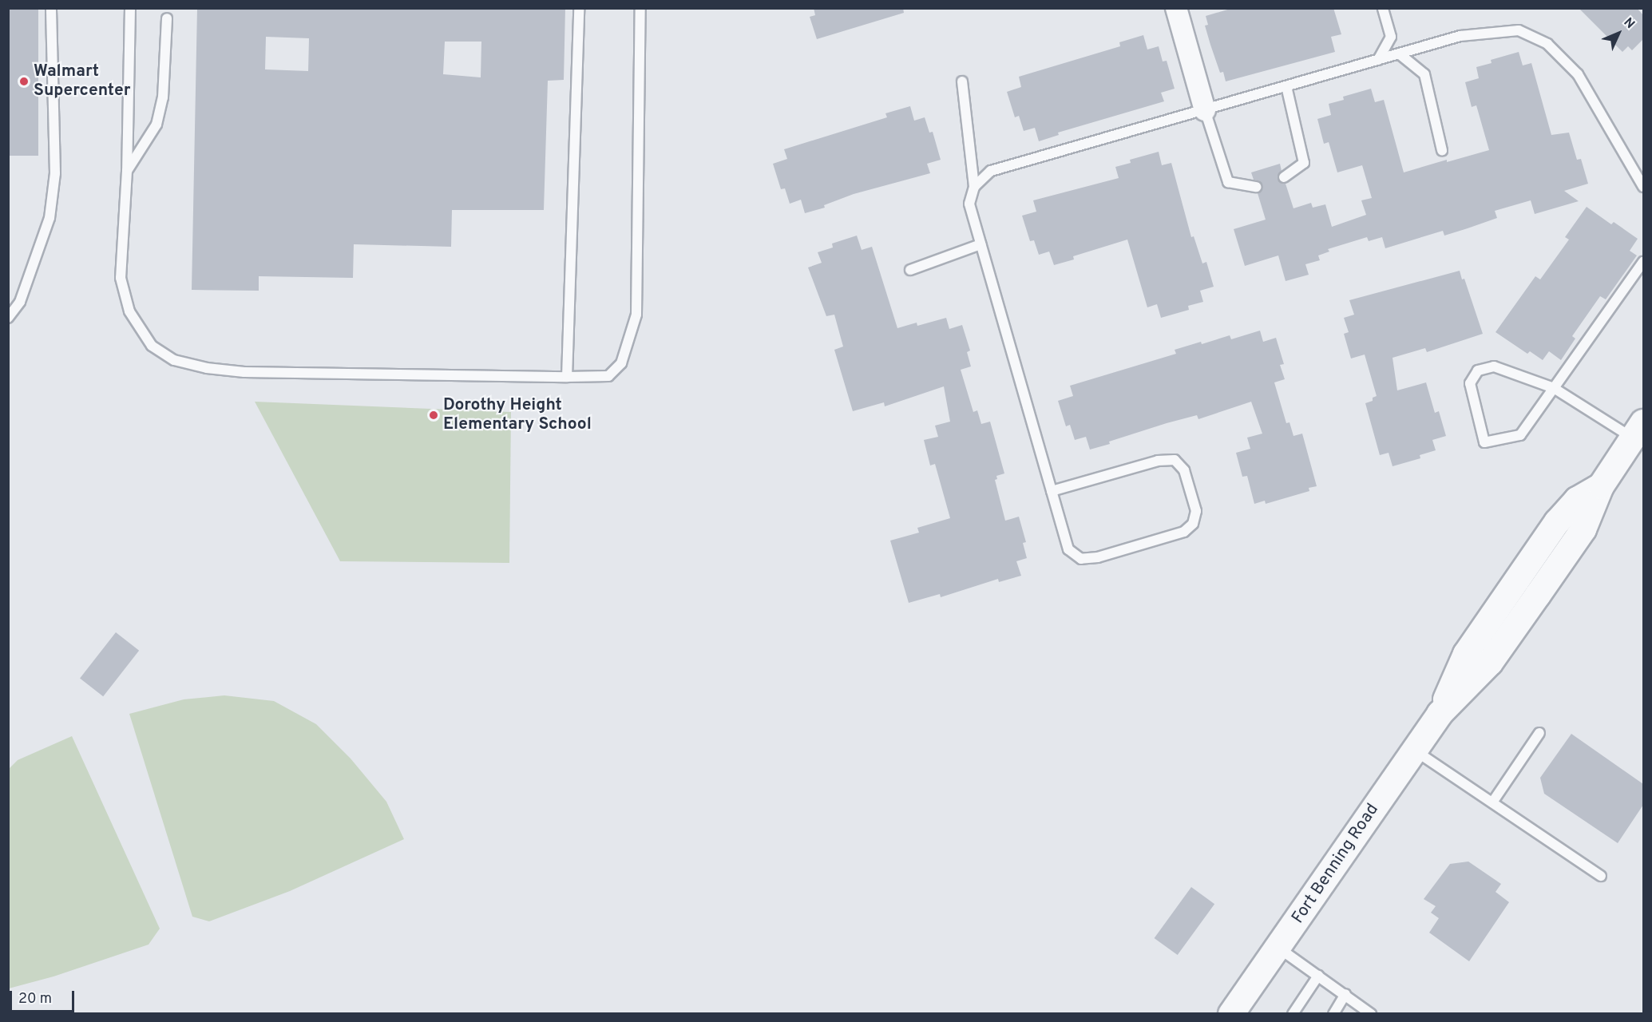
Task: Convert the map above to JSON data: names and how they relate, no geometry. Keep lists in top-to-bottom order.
{
  "streets": {
    "street": ["Fort Benning Road"]
  },
  "places": ["Walmart Supercenter", "Dorothy Height Elementary School"],
  "scale_bar": "20 m",
  "north": "top right"
}
